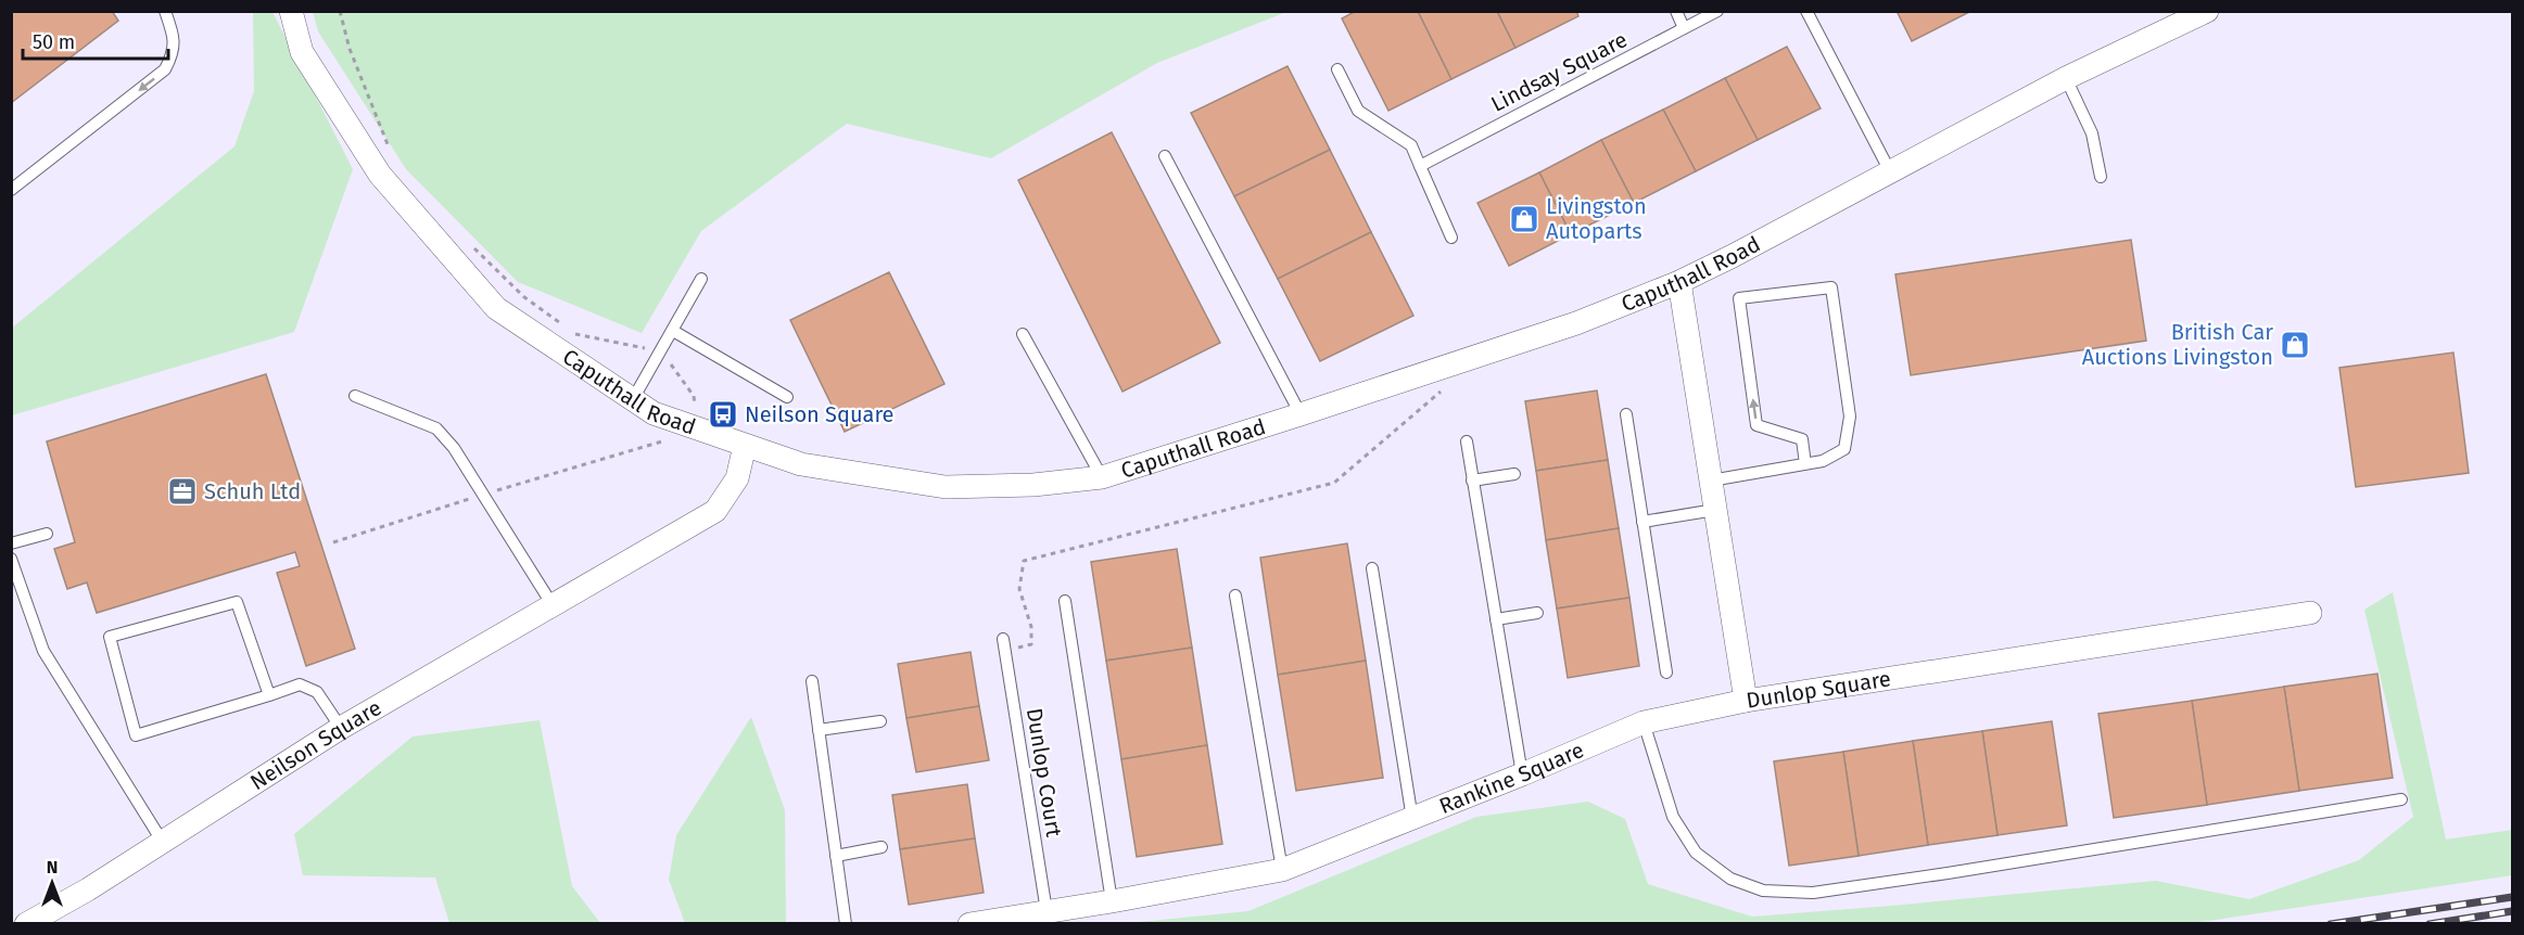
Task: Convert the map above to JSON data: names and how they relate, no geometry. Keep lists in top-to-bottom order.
{
  "streets": {
    "street": [
      "Caputhall Road",
      "Dunlop Square",
      "Neilson Square",
      "Rankine Square"
    ],
    "lane": ["Lindsay Square", "Dunlop Court"]
  },
  "crossings": [
    ["Caputhall Road", "Dunlop Square"],
    ["Caputhall Road", "Neilson Square"],
    ["Dunlop Square", "Rankine Square"],
    ["Dunlop Court", "Rankine Square"]
  ],
  "places": {
    "shop": ["Livingston Autoparts", "British Car Auctions Livingston"],
    "bus stop": ["Neilson Square"],
    "office": ["Schuh Ltd"]
  },
  "scale_bar": "50 m",
  "north": "top"
}
